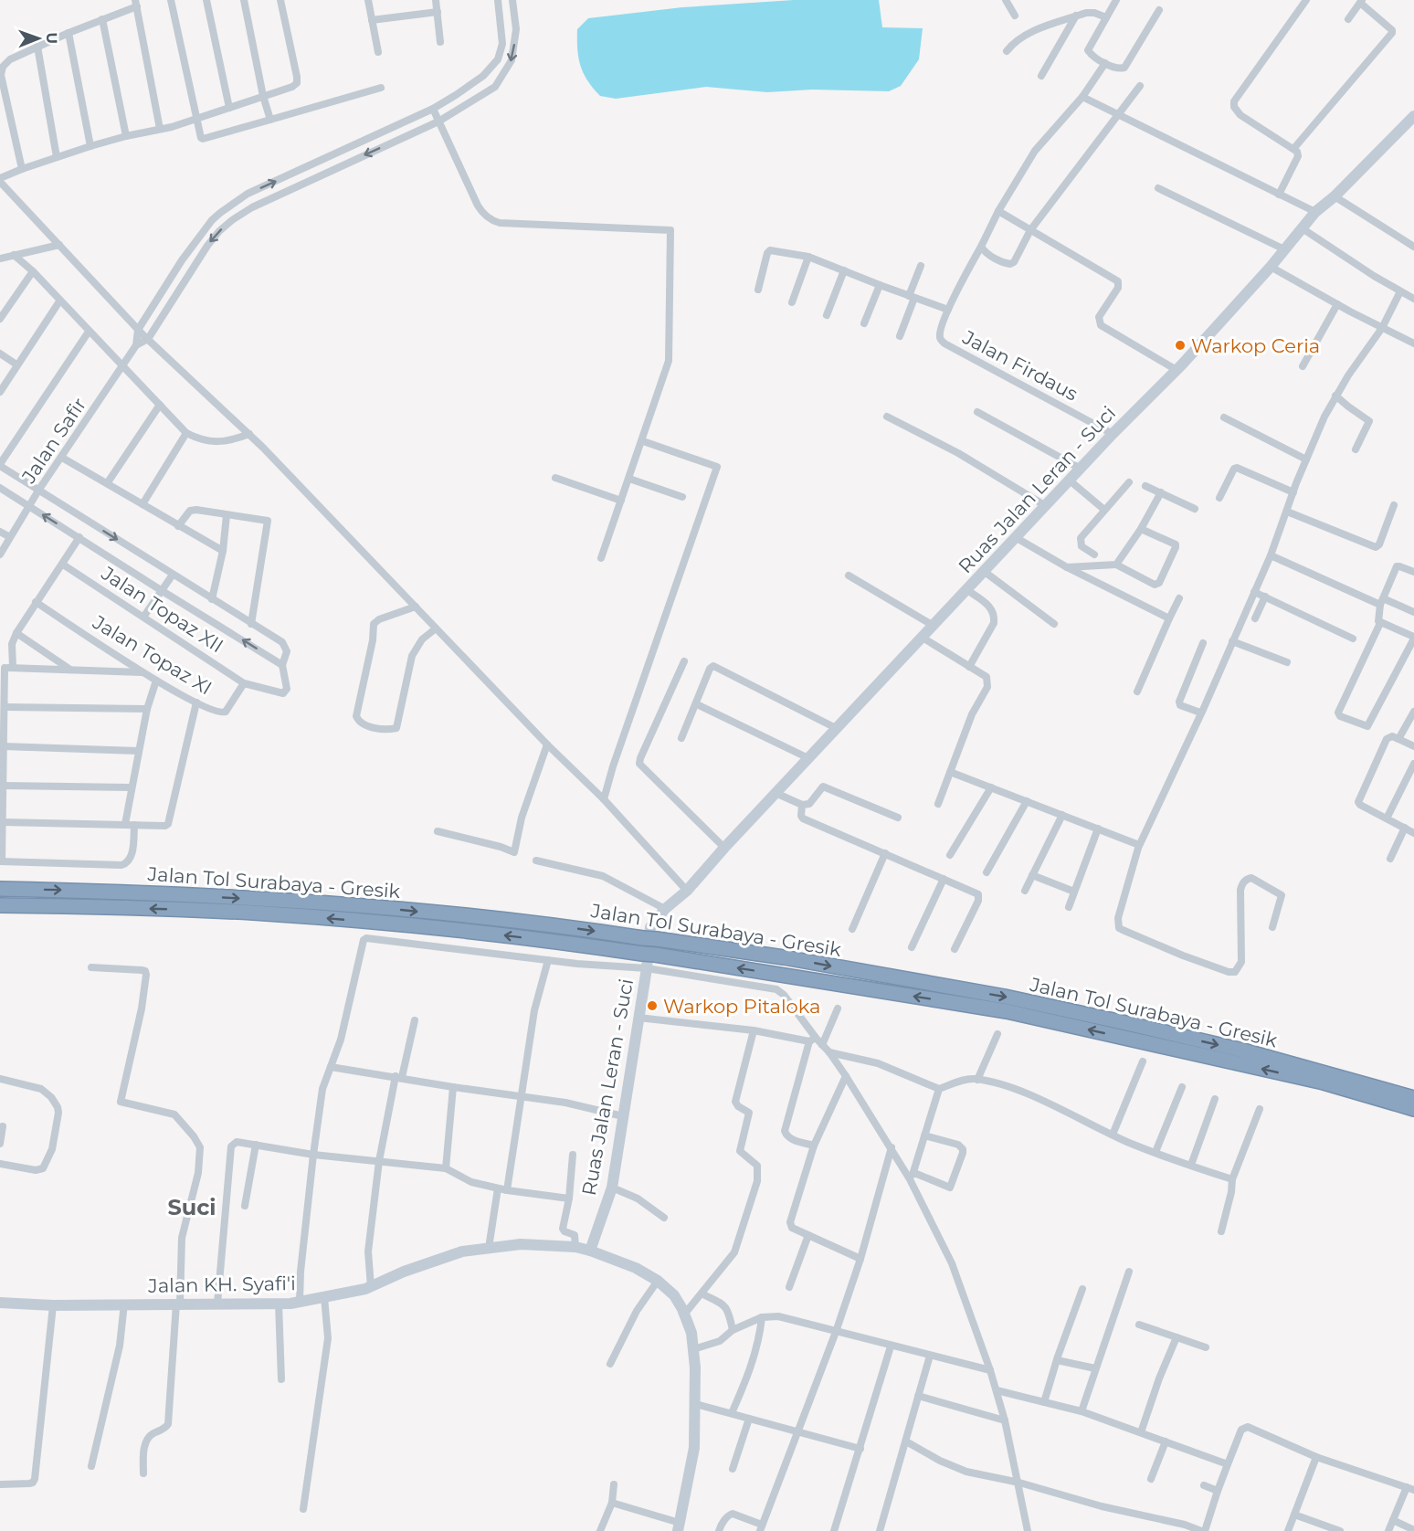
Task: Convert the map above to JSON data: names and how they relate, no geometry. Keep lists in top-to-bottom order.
{
  "streets": {
    "highway": ["Jalan Tol Surabaya - Gresik"],
    "main road": ["Ruas Jalan Leran - Suci", "Jalan KH. Syafi'i"],
    "street": [
      "Jalan Firdaus",
      "Jalan Safir",
      "Jalan Topaz XII",
      "Jalan Topaz XI"
    ]
  },
  "crossings": [
    ["Jalan Firdaus", "Ruas Jalan Leran - Suci"],
    ["Ruas Jalan Leran - Suci", "Jalan Tol Surabaya - Gresik"],
    ["Ruas Jalan Leran - Suci", "Jalan KH. Syafi'i"],
    ["Jalan Topaz XII", "Jalan Topaz XI"]
  ],
  "districts": ["Suci"],
  "places": ["Warkop Ceria", "Warkop Pitaloka"],
  "north": "right"
}
